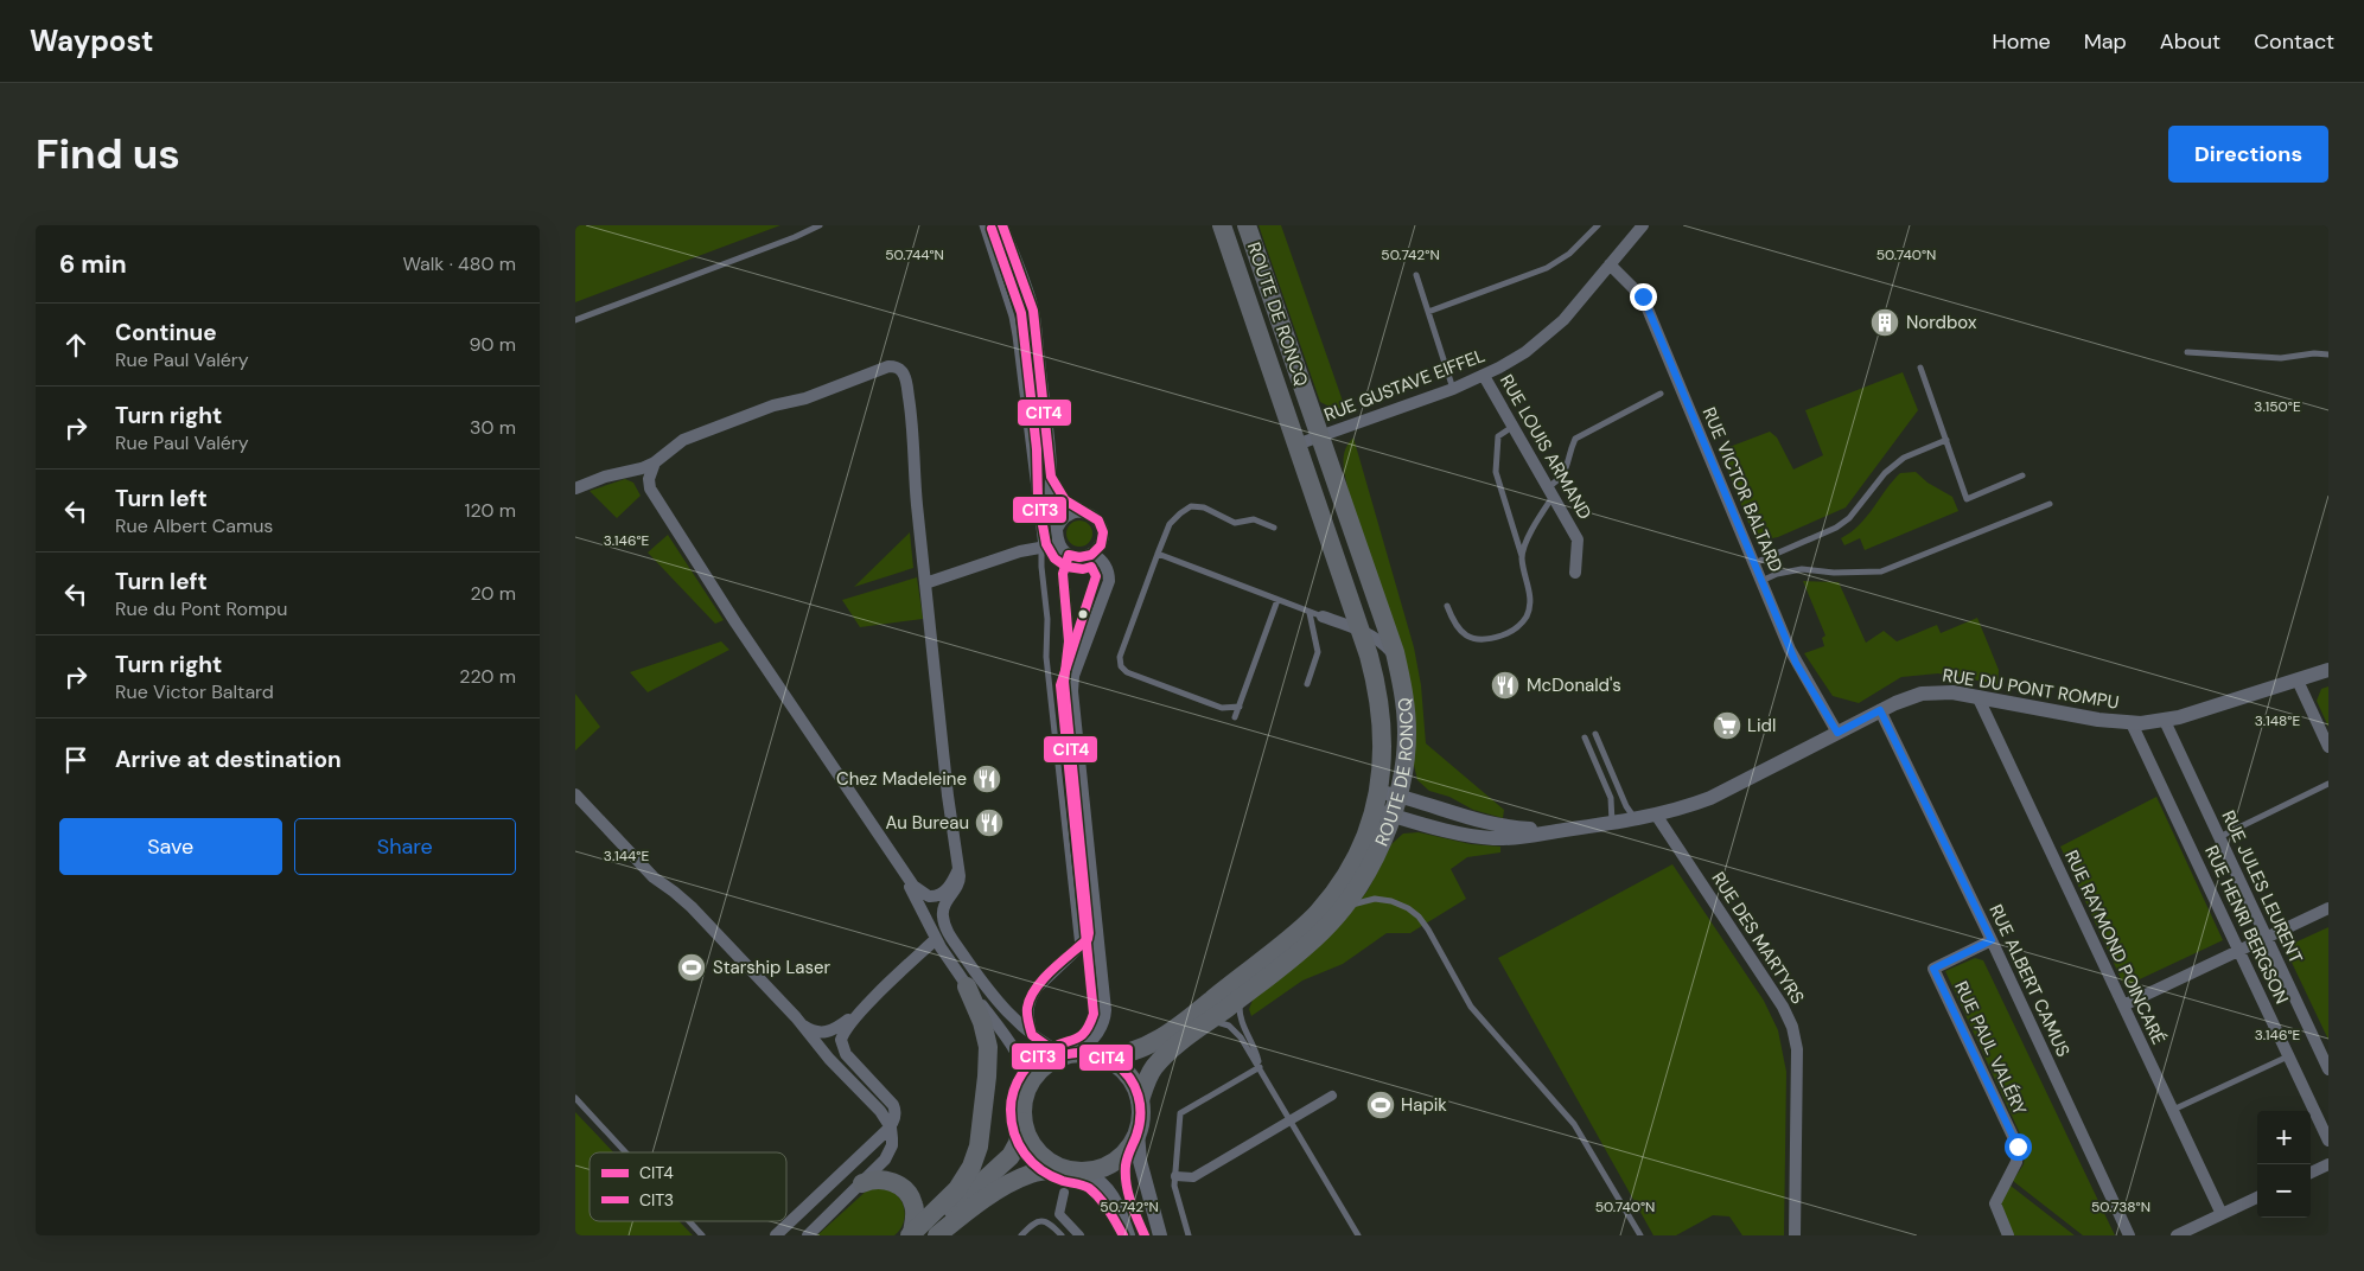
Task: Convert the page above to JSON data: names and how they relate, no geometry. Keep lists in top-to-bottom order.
{
  "streets": {
    "main road": ["ROUTE DE RONCQ"],
    "street": [
      "RUE GUSTAVE EIFFEL",
      "RUE LOUIS ARMAND",
      "RUE VICTOR BALTARD",
      "RUE DU PONT ROMPU",
      "RUE JULES LEURENT",
      "RUE HENRI BERGSON",
      "RUE DES MARTYRS",
      "RUE RAYMOND POINCARÉ",
      "RUE ALBERT CAMUS",
      "RUE PAUL VALÉRY"
    ]
  },
  "crossings": [
    ["ROUTE DE RONCQ", "RUE GUSTAVE EIFFEL"],
    ["ROUTE DE RONCQ", "RUE DU PONT ROMPU"],
    ["RUE GUSTAVE EIFFEL", "RUE LOUIS ARMAND"],
    ["RUE GUSTAVE EIFFEL", "RUE VICTOR BALTARD"],
    ["RUE VICTOR BALTARD", "RUE DU PONT ROMPU"],
    ["RUE DU PONT ROMPU", "RUE JULES LEURENT"],
    ["RUE DU PONT ROMPU", "RUE HENRI BERGSON"],
    ["RUE DU PONT ROMPU", "RUE DES MARTYRS"],
    ["RUE DU PONT ROMPU", "RUE RAYMOND POINCARÉ"],
    ["RUE DU PONT ROMPU", "RUE ALBERT CAMUS"],
    ["RUE ALBERT CAMUS", "RUE PAUL VALÉRY"]
  ],
  "places": {
    "building": ["Nordbox"],
    "restaurant": ["McDonald's", "Chez Madeleine", "Au Bureau"],
    "supermarket": ["Lidl"],
    "sports": ["Starship Laser", "Hapik"]
  },
  "lines": ["transit line CIT4", "transit line CIT3"],
  "legend": ["CIT4", "CIT3"],
  "page": {
    "header": "Waypost",
    "nav": [
      "Home",
      "Map",
      "About",
      "Contact"
    ],
    "buttons": [
      "Directions",
      ["Save", "Share"]
    ],
    "title": "Find us",
    "heading": ["6 min", "Walk · 480 m"],
    "list": [
      ["Continue", "Rue Paul Valéry", "90 m"],
      ["Turn right", "Rue Paul Valéry", "30 m"],
      ["Turn left", "Rue Albert Camus", "120 m"],
      ["Turn left", "Rue du Pont Rompu", "20 m"],
      ["Turn right", "Rue Victor Baltard", "220 m"],
      "Arrive at destination"
    ],
    "map_buttons": ["+", "−"]
  },
  "coordinates": [
    "50.744°N",
    "50.742°N",
    "50.740°N",
    "3.150°E",
    "3.146°E",
    "3.148°E",
    "3.144°E",
    "50.738°N"
  ]
}
